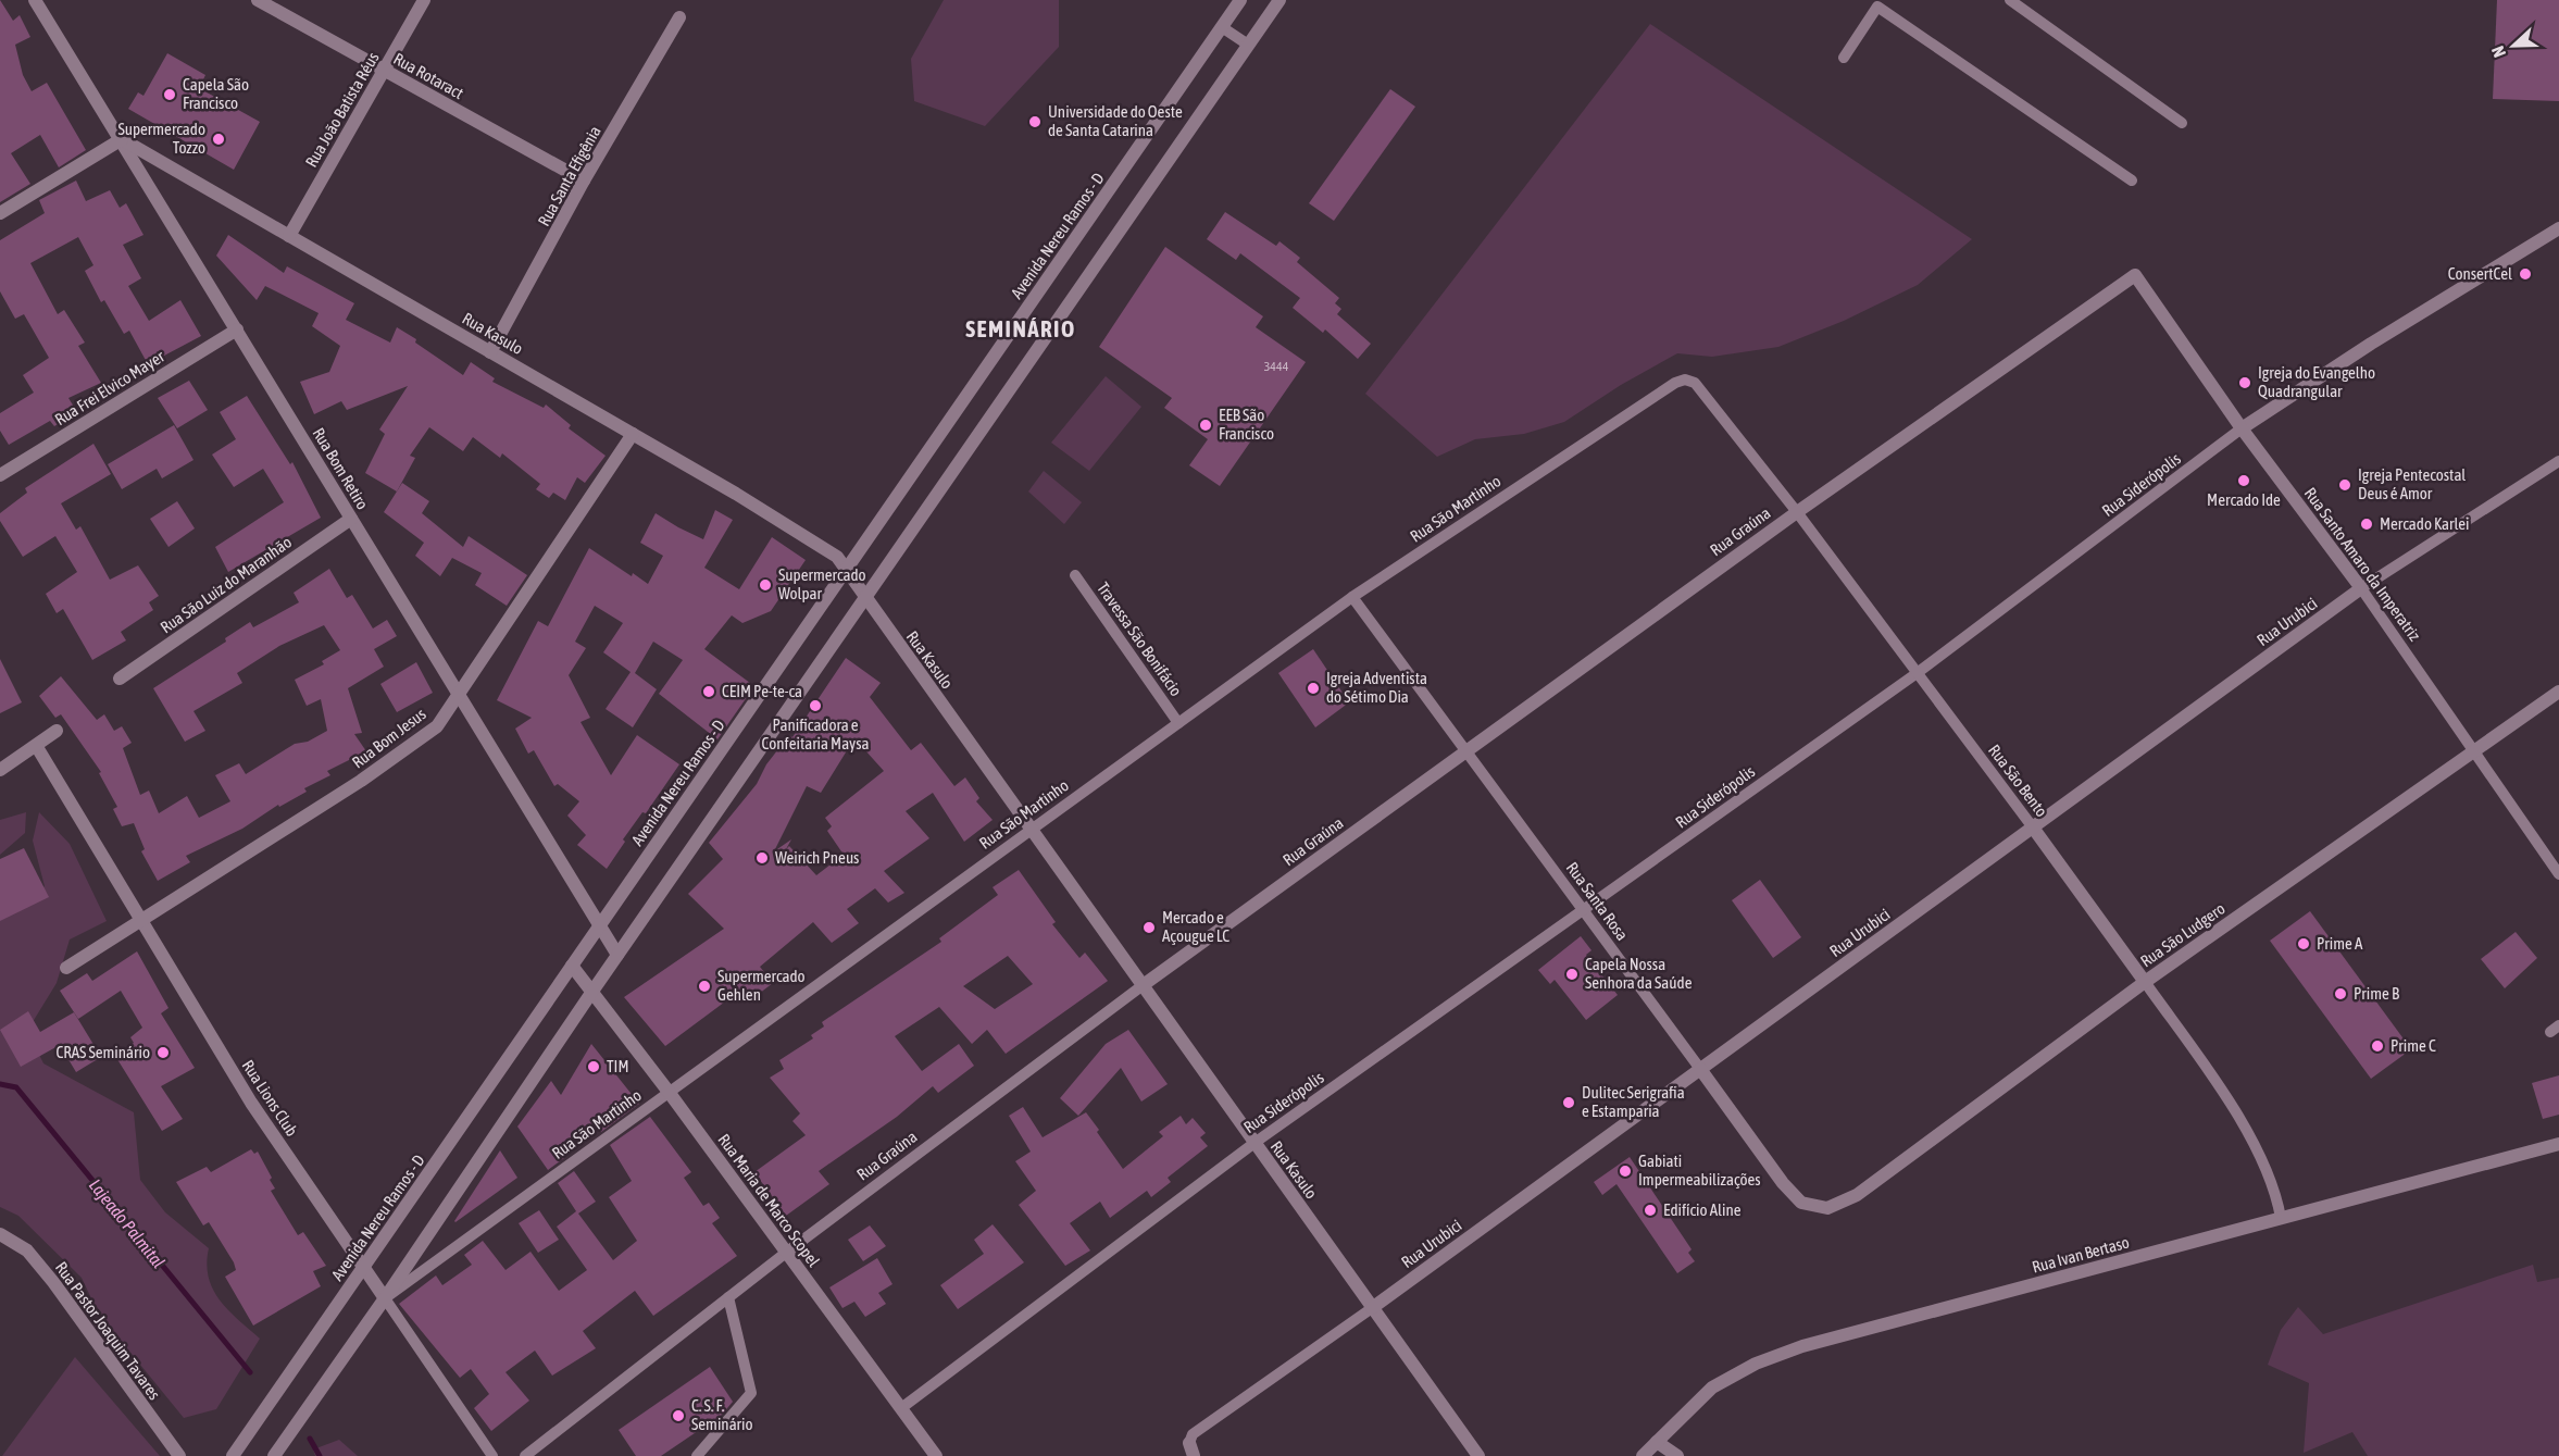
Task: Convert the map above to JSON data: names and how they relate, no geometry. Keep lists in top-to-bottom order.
{
  "streets": {
    "street": [
      "Rua Rotaract",
      "Rua João Batista Réus",
      "Rua Santa Efigênia",
      "Avenida Nereu Ramos - D",
      "Rua Kasulo",
      "Rua Frei Elvico Mayer",
      "Rua Bom Retiro",
      "Rua Siderópolis",
      "Rua Graúna",
      "Rua Santo Amaro da Imperatriz",
      "Rua São Luiz do Maranhão",
      "Rua Urubici",
      "Rua Bom Jesus",
      "Rua São Bento",
      "Rua Santa Rosa",
      "Rua São Ludgero",
      "Rua Lions Club",
      "Rua Maria de Marco Scopel",
      "Rua Ivan Bertaso",
      "Rua Pastor Joaquim Tavares"
    ],
    "lane": ["Rua São Martinho", "Travessa São Bonifácio"]
  },
  "crossings": [
    ["Rua Rotaract", "Rua João Batista Réus"],
    ["Rua Rotaract", "Rua Santa Efigênia"],
    ["Rua João Batista Réus", "Rua Kasulo"],
    ["Rua Santa Efigênia", "Rua Kasulo"],
    ["Avenida Nereu Ramos - D", "Rua Kasulo"],
    ["Avenida Nereu Ramos - D", "Rua Bom Retiro"],
    ["Avenida Nereu Ramos - D", "Rua Lions Club"],
    ["Avenida Nereu Ramos - D", "Rua Maria de Marco Scopel"],
    ["Rua Kasulo", "Rua Bom Retiro"],
    ["Rua Kasulo", "Rua Siderópolis"],
    ["Rua Kasulo", "Rua São Martinho"],
    ["Rua Kasulo", "Rua Graúna"],
    ["Rua Kasulo", "Rua Urubici"],
    ["Rua Kasulo", "Rua Bom Jesus"],
    ["Rua Frei Elvico Mayer", "Rua Bom Retiro"],
    ["Rua Bom Retiro", "Rua São Luiz do Maranhão"],
    ["Rua Bom Retiro", "Rua Bom Jesus"],
    ["Rua Siderópolis", "Rua Santo Amaro da Imperatriz"],
    ["Rua Siderópolis", "Rua São Bento"],
    ["Rua Siderópolis", "Rua Santa Rosa"],
    ["Rua Siderópolis", "Rua Maria de Marco Scopel"],
    ["Rua São Martinho", "Travessa São Bonifácio"],
    ["Rua São Martinho", "Rua São Bento"],
    ["Rua São Martinho", "Rua Santa Rosa"],
    ["Rua São Martinho", "Rua Lions Club"],
    ["Rua São Martinho", "Rua Maria de Marco Scopel"],
    ["Rua Graúna", "Rua Santo Amaro da Imperatriz"],
    ["Rua Graúna", "Rua São Bento"],
    ["Rua Graúna", "Rua Santa Rosa"],
    ["Rua Graúna", "Rua Maria de Marco Scopel"],
    ["Rua Santo Amaro da Imperatriz", "Rua Urubici"],
    ["Rua Santo Amaro da Imperatriz", "Rua São Ludgero"],
    ["Rua Urubici", "Rua São Bento"],
    ["Rua Urubici", "Rua Santa Rosa"],
    ["Rua Bom Jesus", "Rua Lions Club"],
    ["Rua São Bento", "Rua São Ludgero"],
    ["Rua São Bento", "Rua Ivan Bertaso"],
    ["Rua Santa Rosa", "Rua São Ludgero"]
  ],
  "districts": ["SEMINÁRIO"],
  "water": ["Lajeado Palmital"],
  "places": [
    "Capela São Francisco",
    "Universidade do Oeste de Santa Catarina",
    "Supermercado Tozzo",
    "ConsertCel",
    "Igreja do Evangelho Quadrangular",
    "EEB São Francisco",
    "Mercado Ide",
    "Igreja Pentecostal Deus é Amor",
    "Mercado Karlei",
    "Supermercado Wolpar",
    "Igreja Adventista do Sétimo Dia",
    "CEIM Pe-te-ca",
    "Panificadora e Confeitaria Maysa",
    "Weirich Pneus",
    "Mercado e Açougue LC",
    "Prime A",
    "Capela Nossa Senhora da Saúde",
    "Supermercado Gehlen",
    "Prime B",
    "Prime C",
    "CRAS Seminário",
    "TIM",
    "Dulitec Serigrafia e Estamparia",
    "Gabiati Impermeabilizações",
    "Edifício Aline",
    "C. S. F. Seminário"
  ],
  "house_numbers": ["3444"],
  "north": "left"
}
